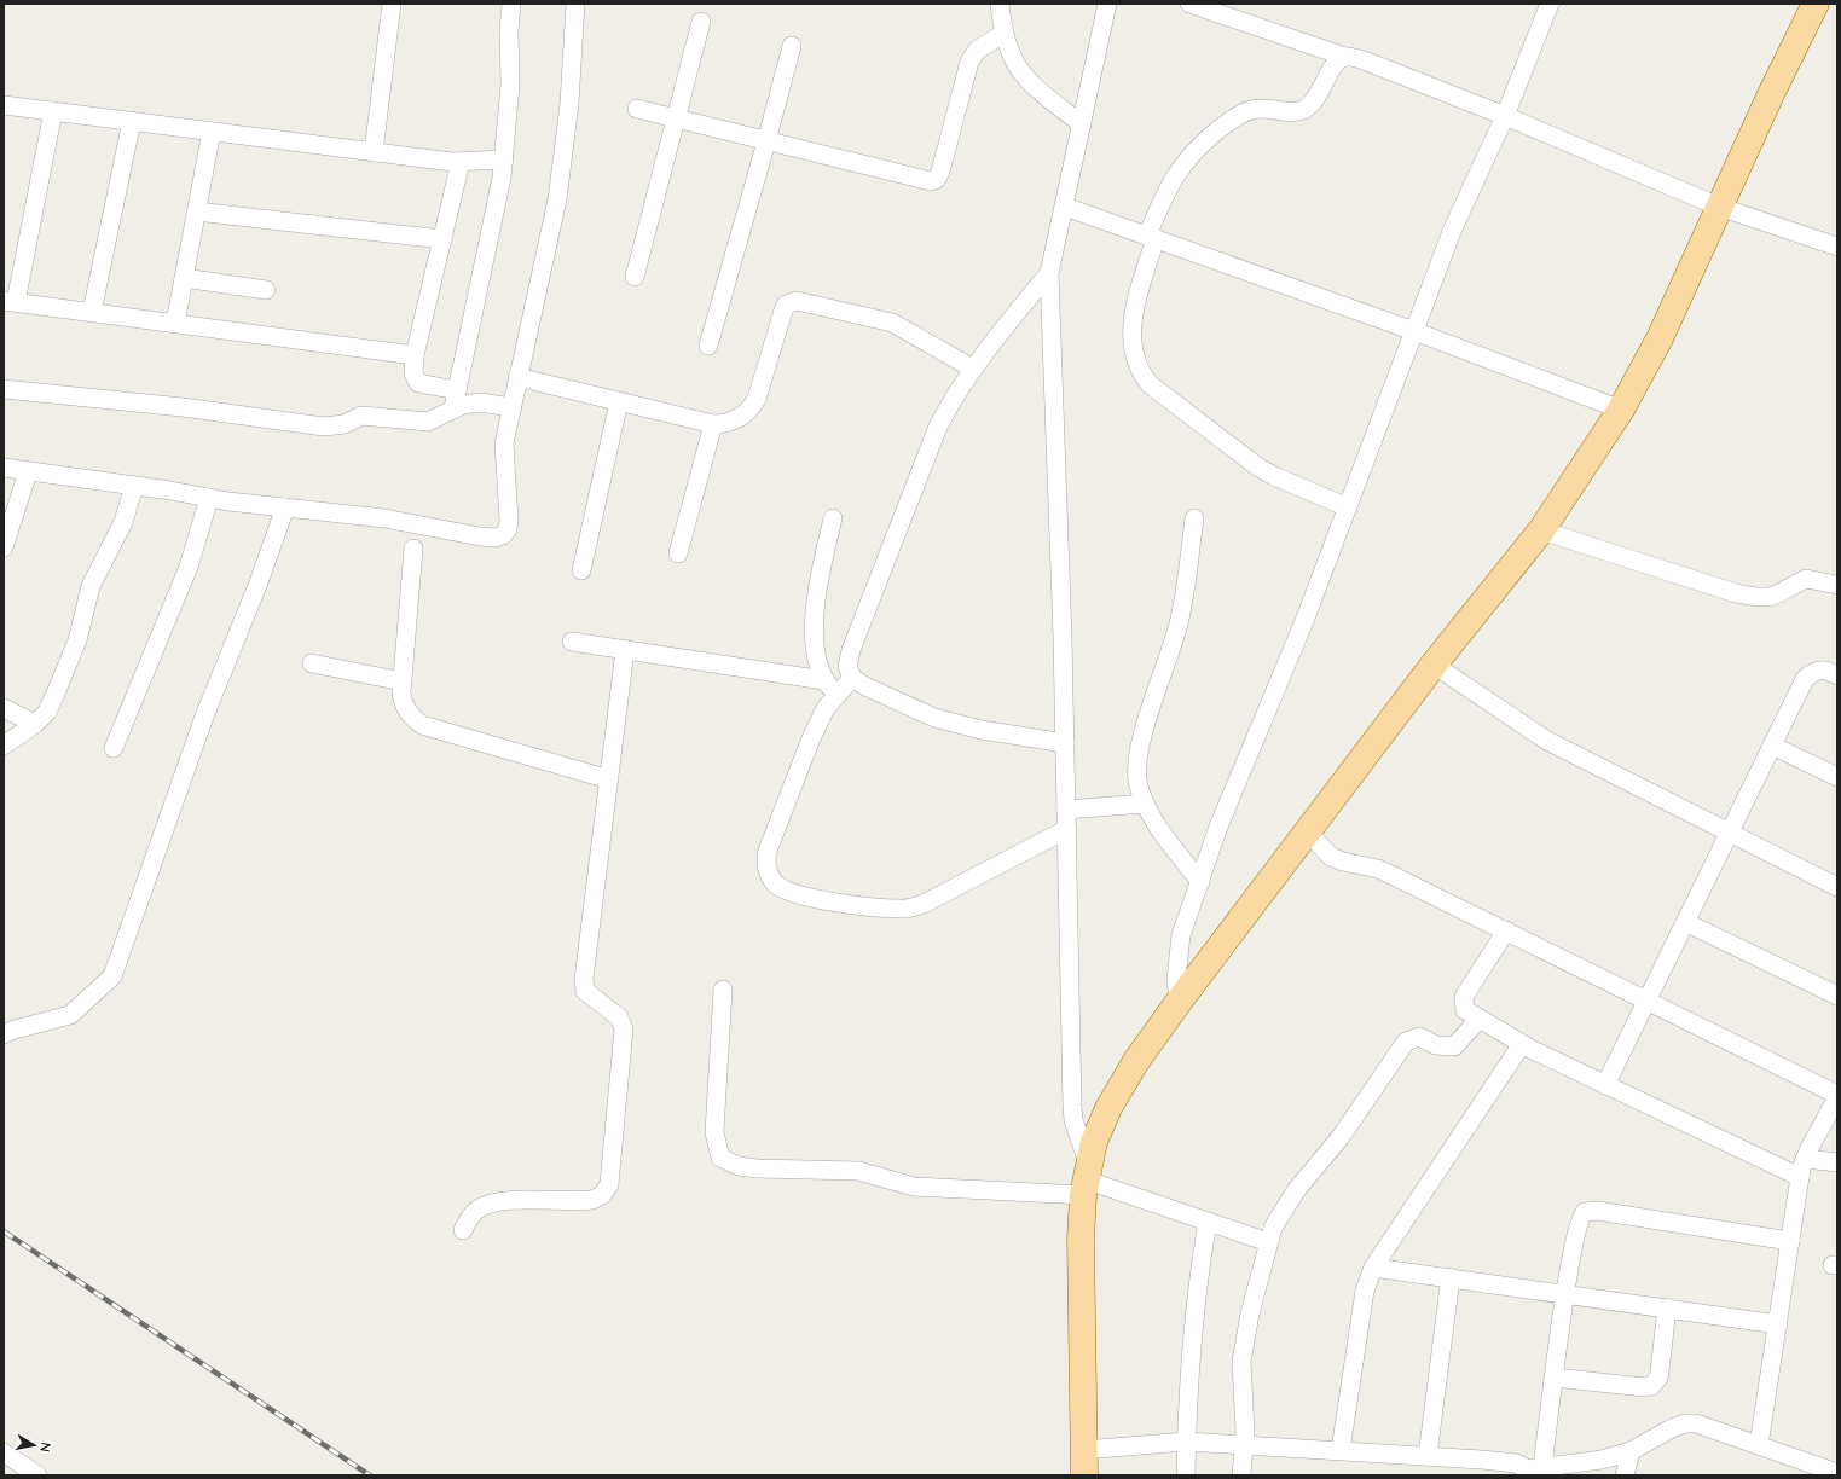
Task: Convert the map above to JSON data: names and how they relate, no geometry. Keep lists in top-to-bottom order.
{
  "north": "right"
}
